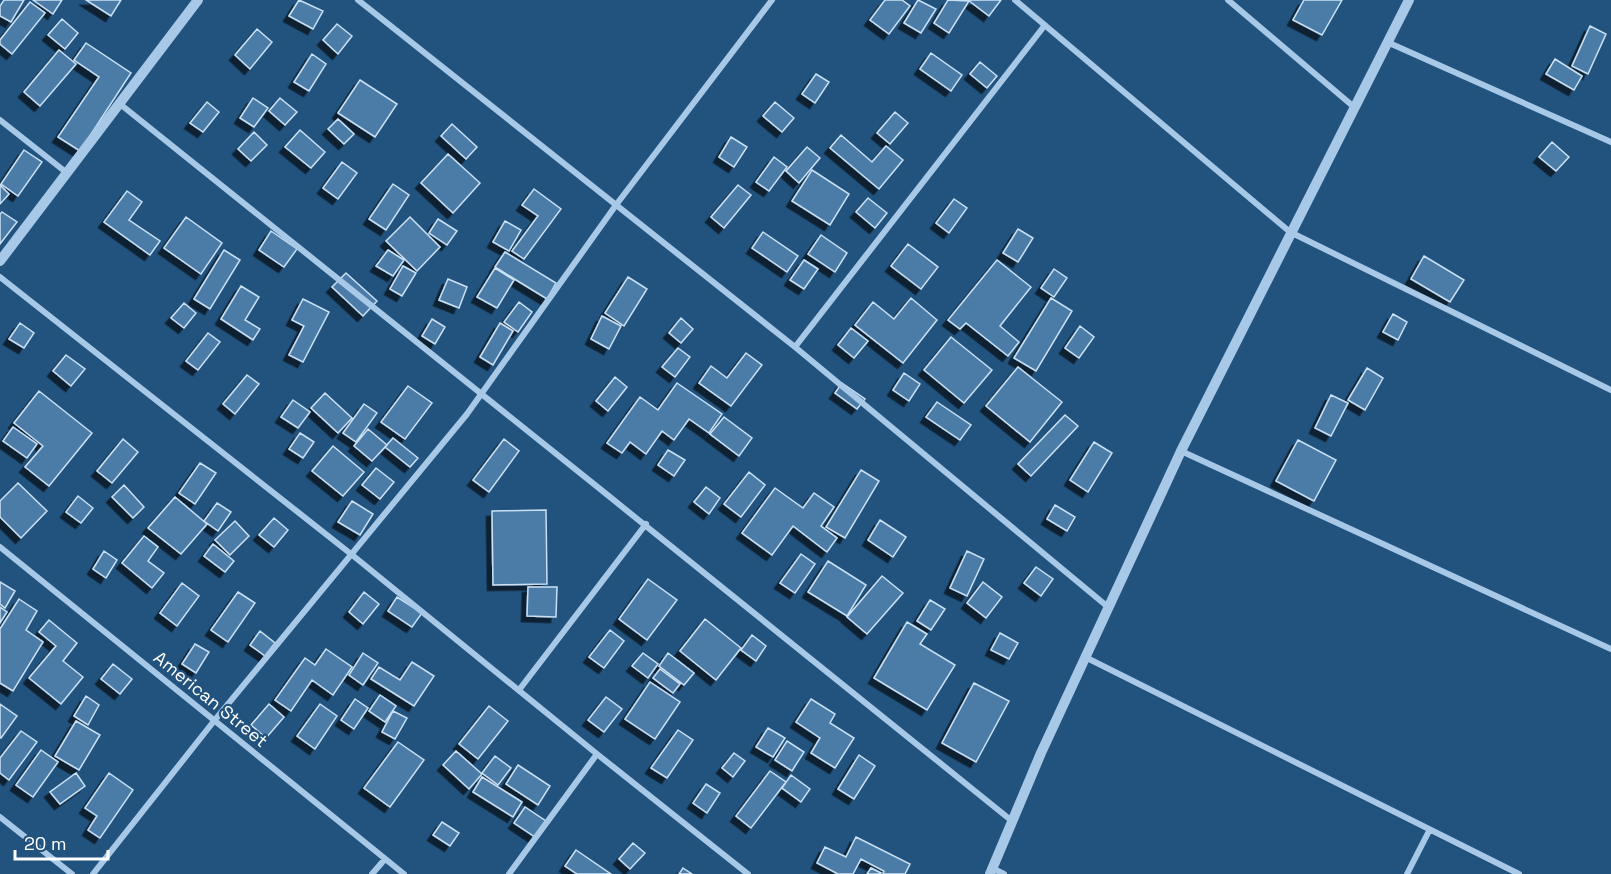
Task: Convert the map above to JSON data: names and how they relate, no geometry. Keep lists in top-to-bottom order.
{
  "streets": {
    "street": ["American Street"]
  },
  "scale_bar": "20 m"
}
